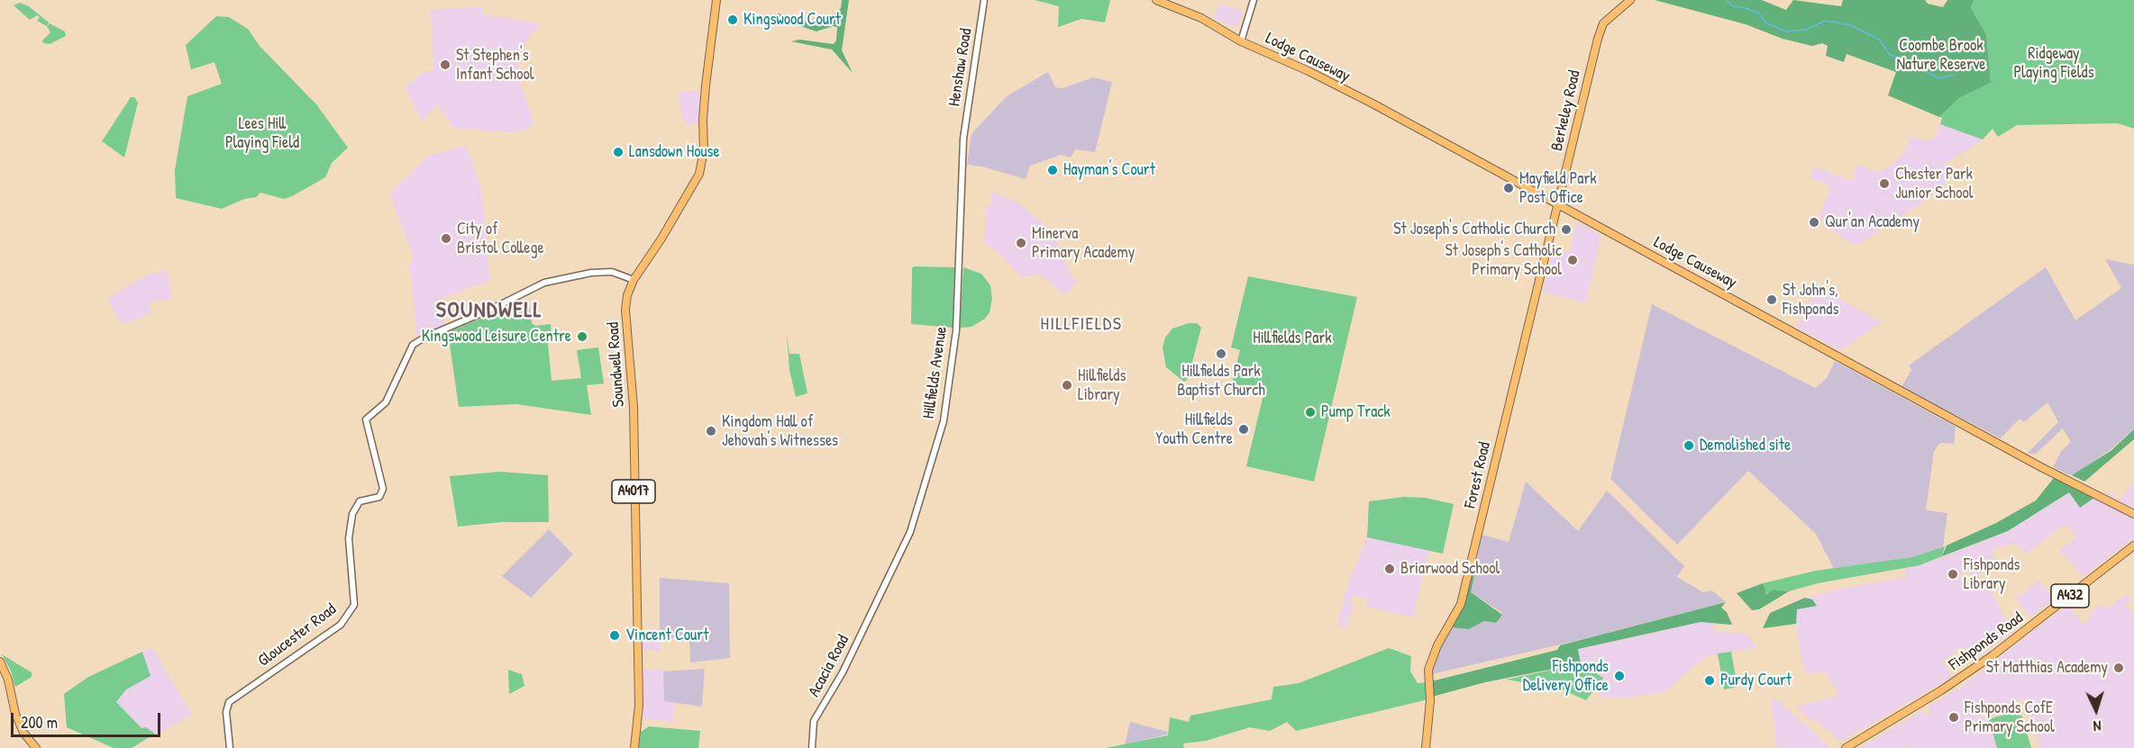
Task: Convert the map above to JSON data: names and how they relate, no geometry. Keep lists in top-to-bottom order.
{
  "streets": {
    "main road": [
      "Lodge Causeway",
      "Berkeley Road",
      "Soundwell Road",
      "Forest Road",
      "A4017",
      "A432",
      "Fishponds Road"
    ],
    "street": [
      "Henshaw Road",
      "Hillfields Avenue",
      "Gloucester Road",
      "Acacia Road"
    ]
  },
  "crossings": [
    ["Lodge Causeway", "Berkeley Road"],
    ["Lodge Causeway", "Forest Road"],
    ["Henshaw Road", "Hillfields Avenue"],
    ["Berkeley Road", "Forest Road"],
    ["Soundwell Road", "Gloucester Road"],
    ["Hillfields Avenue", "Acacia Road"]
  ],
  "districts": ["SOUNDWELL", "HILLFIELDS"],
  "parks": [
    "Coombe Brook Nature Reserve",
    "Ridgeway Playing Fields",
    "Lees Hill Playing Field",
    "Hillfields Park"
  ],
  "places": [
    "Kingswood Court",
    "St Stephen's Infant School",
    "Lansdown House",
    "Hayman's Court",
    "Chester Park Junior School",
    "Mayfield Park Post Office",
    "Qur'an Academy",
    "St Joseph's Catholic Church",
    "City of Bristol College",
    "Minerva Primary Academy",
    "St Joseph's Catholic Primary School",
    "St John's, Fishponds",
    "Kingswood Leisure Centre",
    "Hillfields Park Baptist Church",
    "Hillfields Library",
    "Pump Track",
    "Hillfields Youth Centre",
    "Kingdom Hall of Jehovah's Witnesses",
    "Demolished site",
    "Briarwood School",
    "Fishponds Library",
    "Vincent Court",
    "St Matthias Academy",
    "Fishponds Delivery Office",
    "Purdy Court",
    "Fishponds CofE Primary School"
  ],
  "scale_bar": "200 m",
  "north": "bottom"
}
